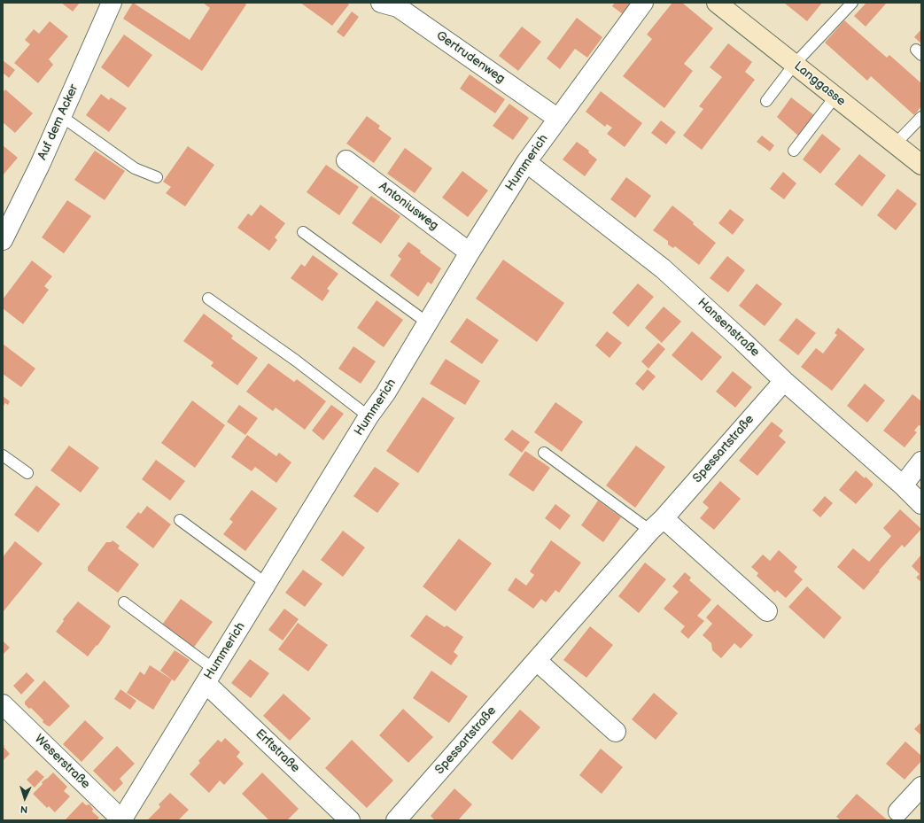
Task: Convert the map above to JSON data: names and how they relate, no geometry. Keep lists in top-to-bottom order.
{
  "streets": {
    "street": [
      "Gertrudenweg",
      "Langgasse",
      "Auf dem Acker",
      "Hummerich",
      "Antoniusweg",
      "Hansenstraße",
      "Spessartstraße",
      "Erftstraße",
      "Weserstraße"
    ]
  },
  "crossings": [
    ["Gertrudenweg", "Hummerich"],
    ["Hummerich", "Antoniusweg"],
    ["Hummerich", "Hansenstraße"],
    ["Hummerich", "Erftstraße"],
    ["Hummerich", "Weserstraße"],
    ["Hansenstraße", "Spessartstraße"]
  ],
  "north": "bottom"
}
